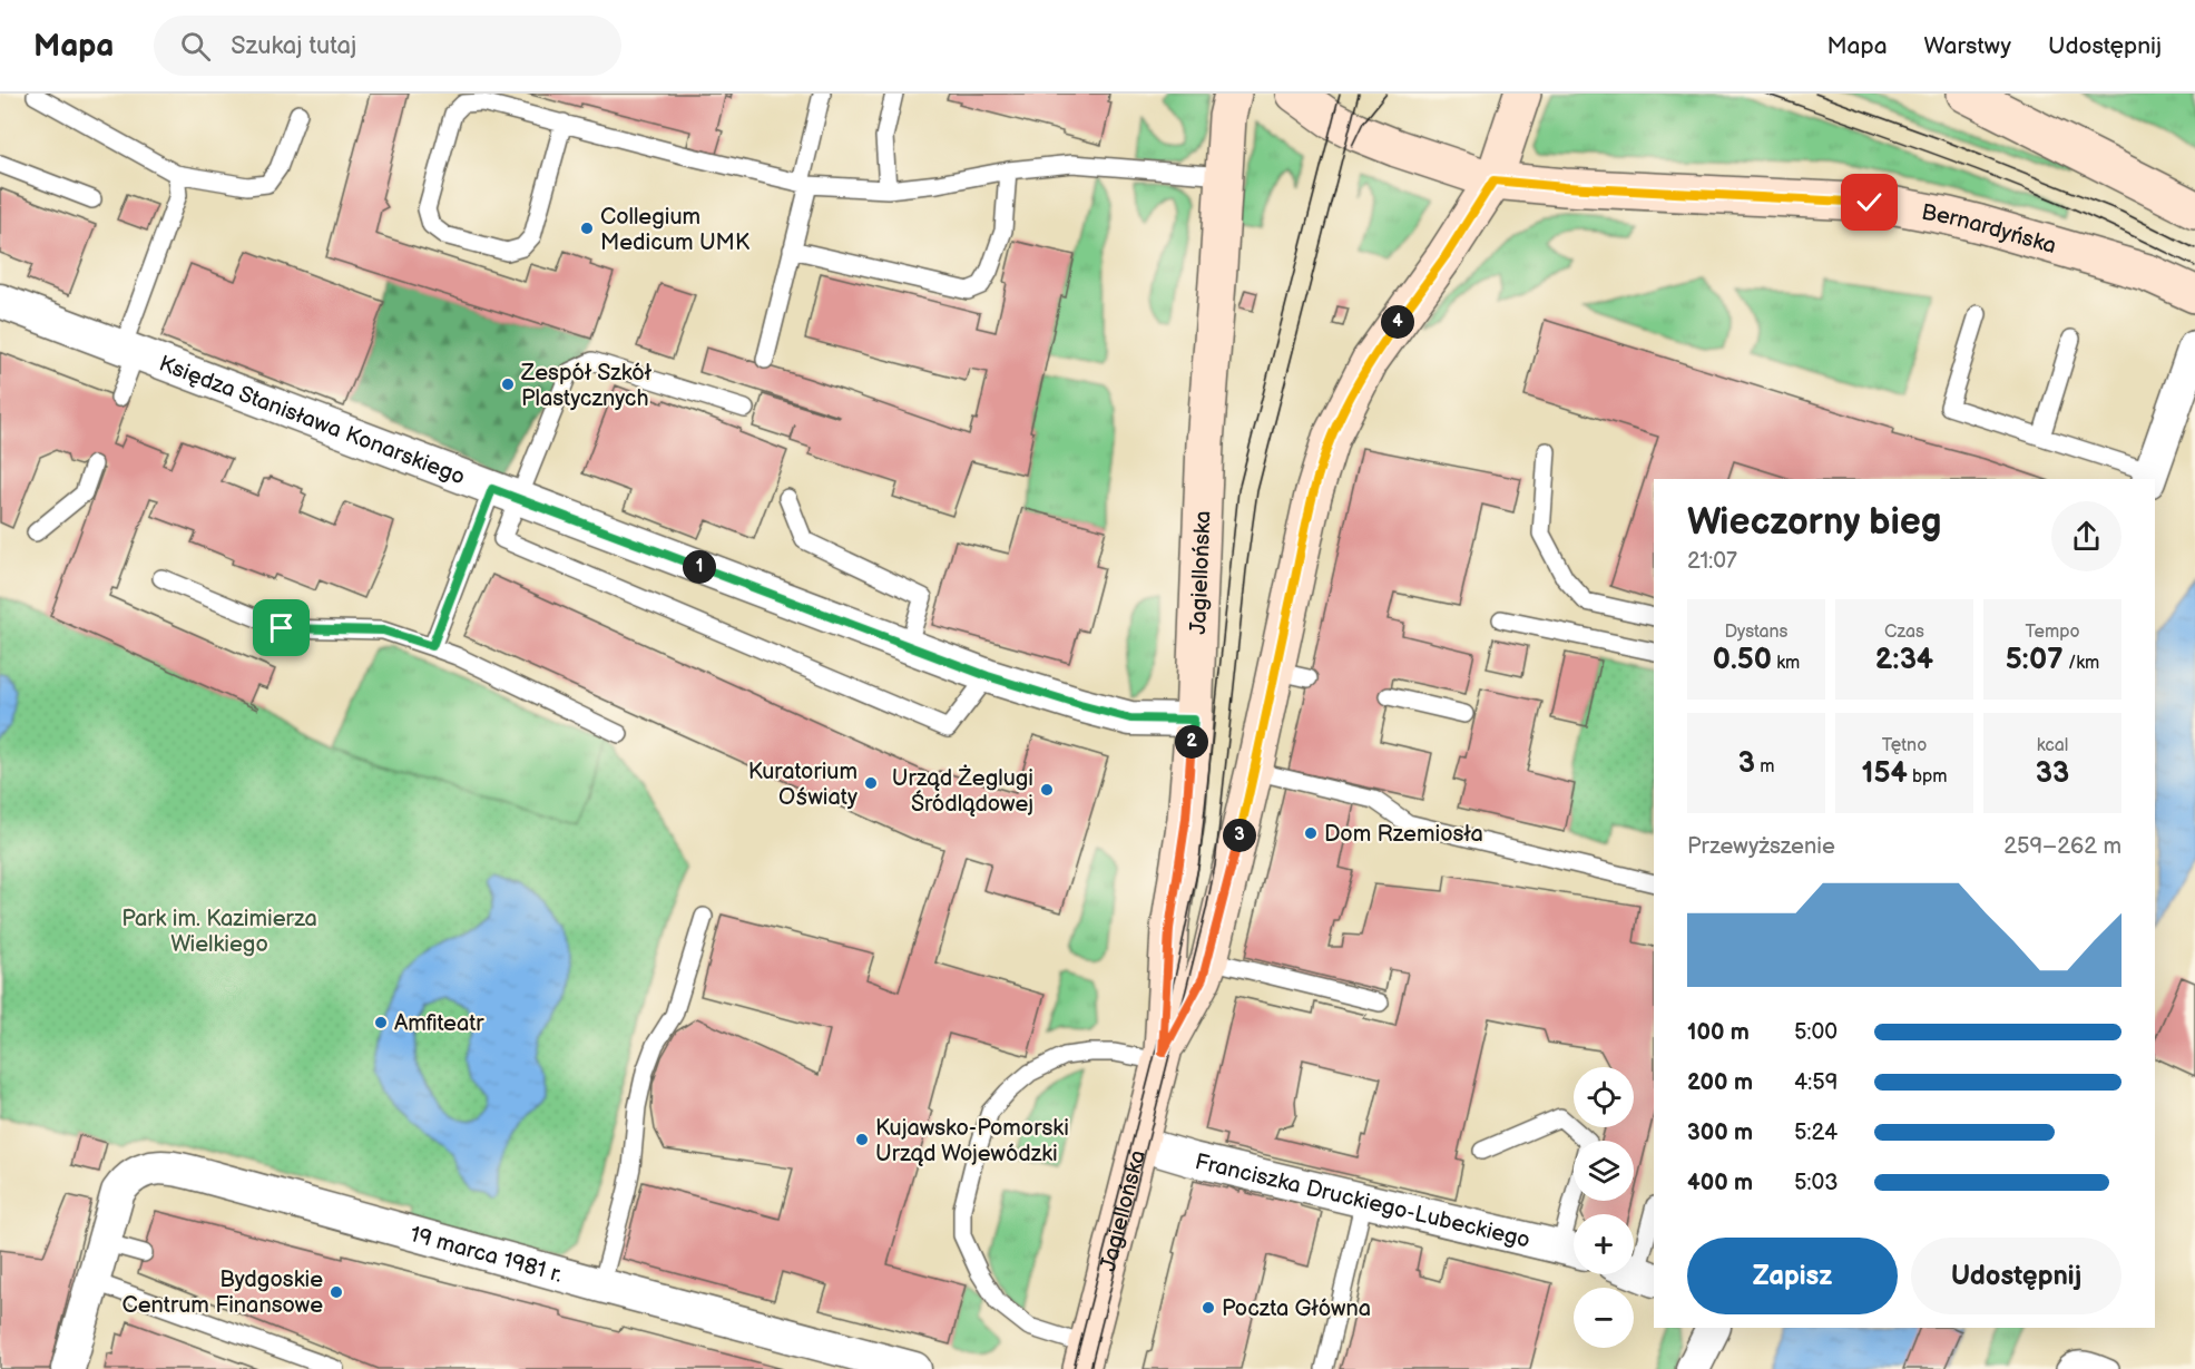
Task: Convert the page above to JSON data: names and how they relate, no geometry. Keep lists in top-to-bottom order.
{
  "streets": {
    "street": [
      "Bernardyńska",
      "Księdza Stanisława Konarskiego",
      "Jagiellońska",
      "Franciszka Druckiego-Lubeckiego",
      "19 marca 1981 r."
    ]
  },
  "crossings": [
    ["Bernardyńska", "Jagiellońska"],
    ["Księdza Stanisława Konarskiego", "Jagiellońska"],
    ["Jagiellońska", "Franciszka Druckiego-Lubeckiego"]
  ],
  "parks": ["Park im. Kazimierza Wielkiego"],
  "places": [
    "Collegium Medicum UMK",
    "Zespół Szkół Plastycznych",
    "Kuratorium Oświaty",
    "Urząd Żeglugi Śródlądowej",
    "Dom Rzemiosła",
    "Amfiteatr",
    "Kujawsko-Pomorski Urząd Wojewódzki",
    "Bydgoskie Centrum Finansowe",
    "Poczta Główna"
  ],
  "page": {
    "header": "Mapa",
    "search": "Szukaj tutaj",
    "nav": ["Mapa", "Warstwy", "Udostępnij"],
    "pins": [
      "4",
      "1",
      "2",
      "3"
    ],
    "heading": ["Wieczorny bieg", "21:07"],
    "stats": [
      ["Dystans", "0.50 km"],
      ["Czas", "2:34"],
      ["Tempo", "5:07 /km"],
      ["3 m"],
      ["Tętno", "154 bpm"],
      ["kcal", "33"]
    ],
    "chart": ["Przewyższenie", "259–262 m"],
    "list": [
      {
        "name": "100 m",
        "note": "5:00"
      },
      {
        "name": "200 m",
        "note": "4:59"
      },
      {
        "name": "300 m",
        "note": "5:24"
      },
      {
        "name": "400 m",
        "note": "5:03"
      }
    ],
    "map_buttons": ["+", "−"],
    "buttons": ["Zapisz", "Udostępnij"]
  }
}
